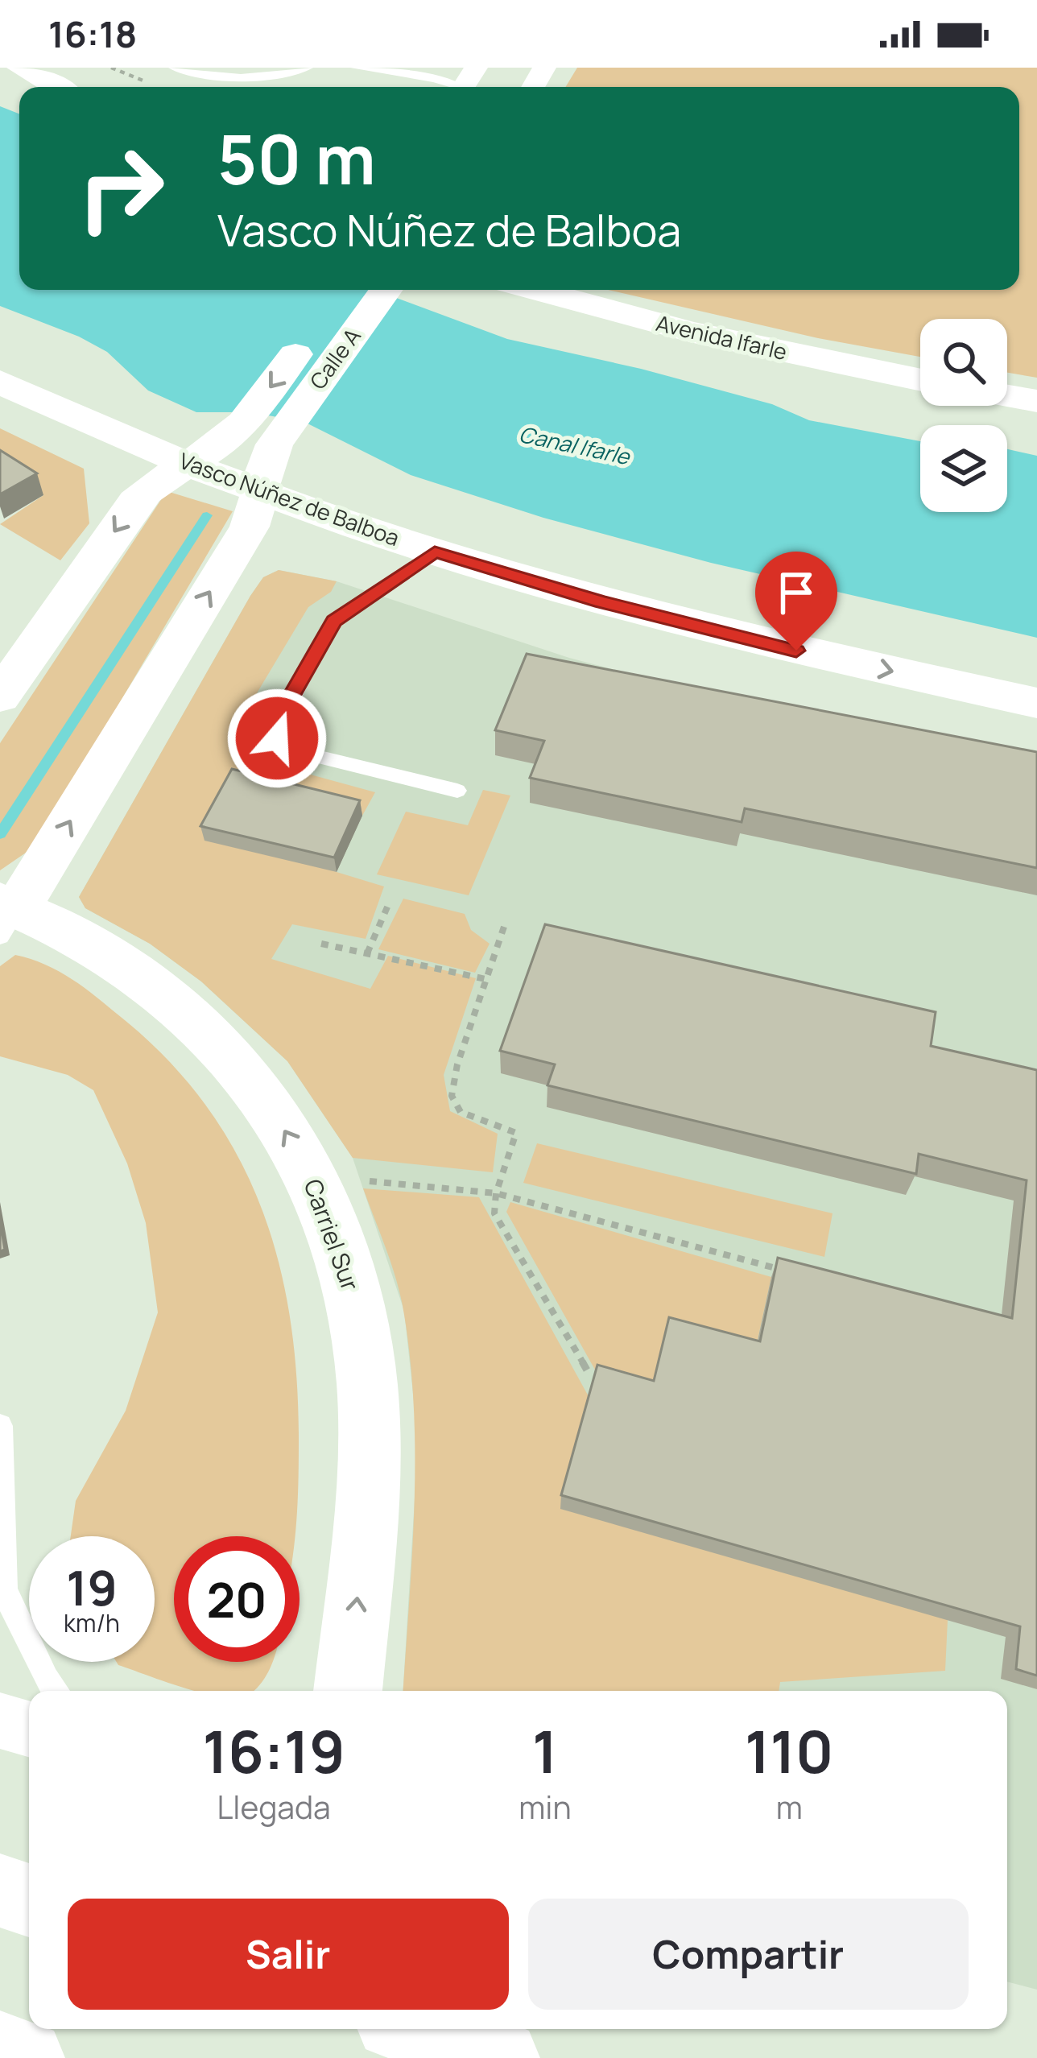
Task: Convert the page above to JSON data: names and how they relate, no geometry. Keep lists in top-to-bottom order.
{
  "streets": {
    "street": [
      "Avenida Ifarle",
      "Calle A",
      "Vasco Núñez de Balboa",
      "Carriel Sur"
    ]
  },
  "crossings": [
    ["Calle A", "Vasco Núñez de Balboa"],
    ["Calle A", "Carriel Sur"],
    ["Vasco Núñez de Balboa", "Carriel Sur"]
  ],
  "one_way": ["Vasco Núñez de Balboa", "Carriel Sur"],
  "water": ["Canal Ifarle"],
  "page": {
    "status": "16:18",
    "turn": ["50 m", "Vasco Núñez de Balboa"],
    "speed": "19 km/h",
    "limit": "20",
    "eta": [
      "16:19",
      "Llegada",
      "1",
      "min",
      "110",
      "m"
    ],
    "buttons": ["Salir", "Compartir"]
  }
}
